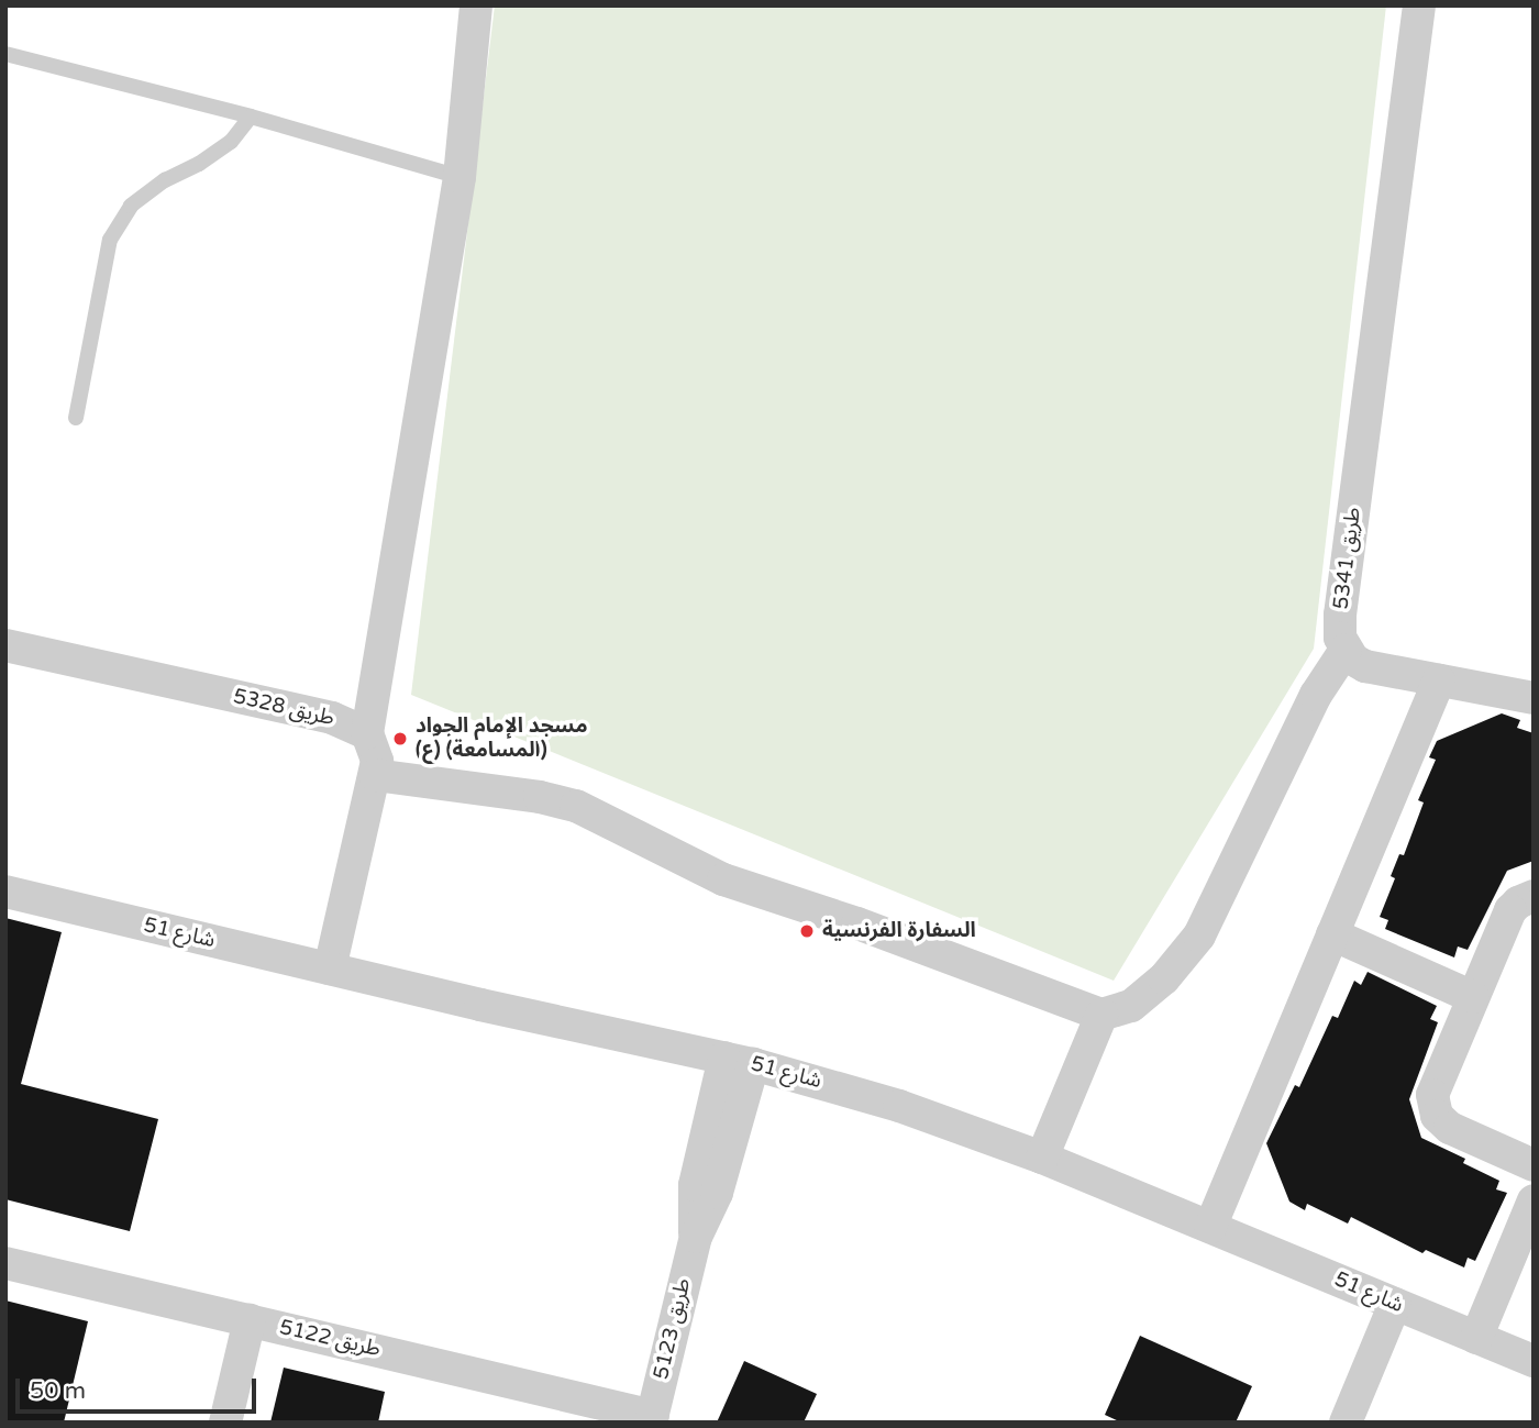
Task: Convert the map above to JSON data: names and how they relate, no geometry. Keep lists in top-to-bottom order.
{
  "streets": {
    "street": [
      "طريق 5341",
      "طريق 5328",
      "شارع 51",
      "طريق 5123",
      "طريق 5122"
    ]
  },
  "crossings": [
    ["شارع 51", "طريق 5123"],
    ["طريق 5123", "طريق 5122"]
  ],
  "places": ["مسجد الإمام الجواد (ع) (المسامعة)", "السفارة الفرنسية"],
  "scale_bar": "50 m"
}
